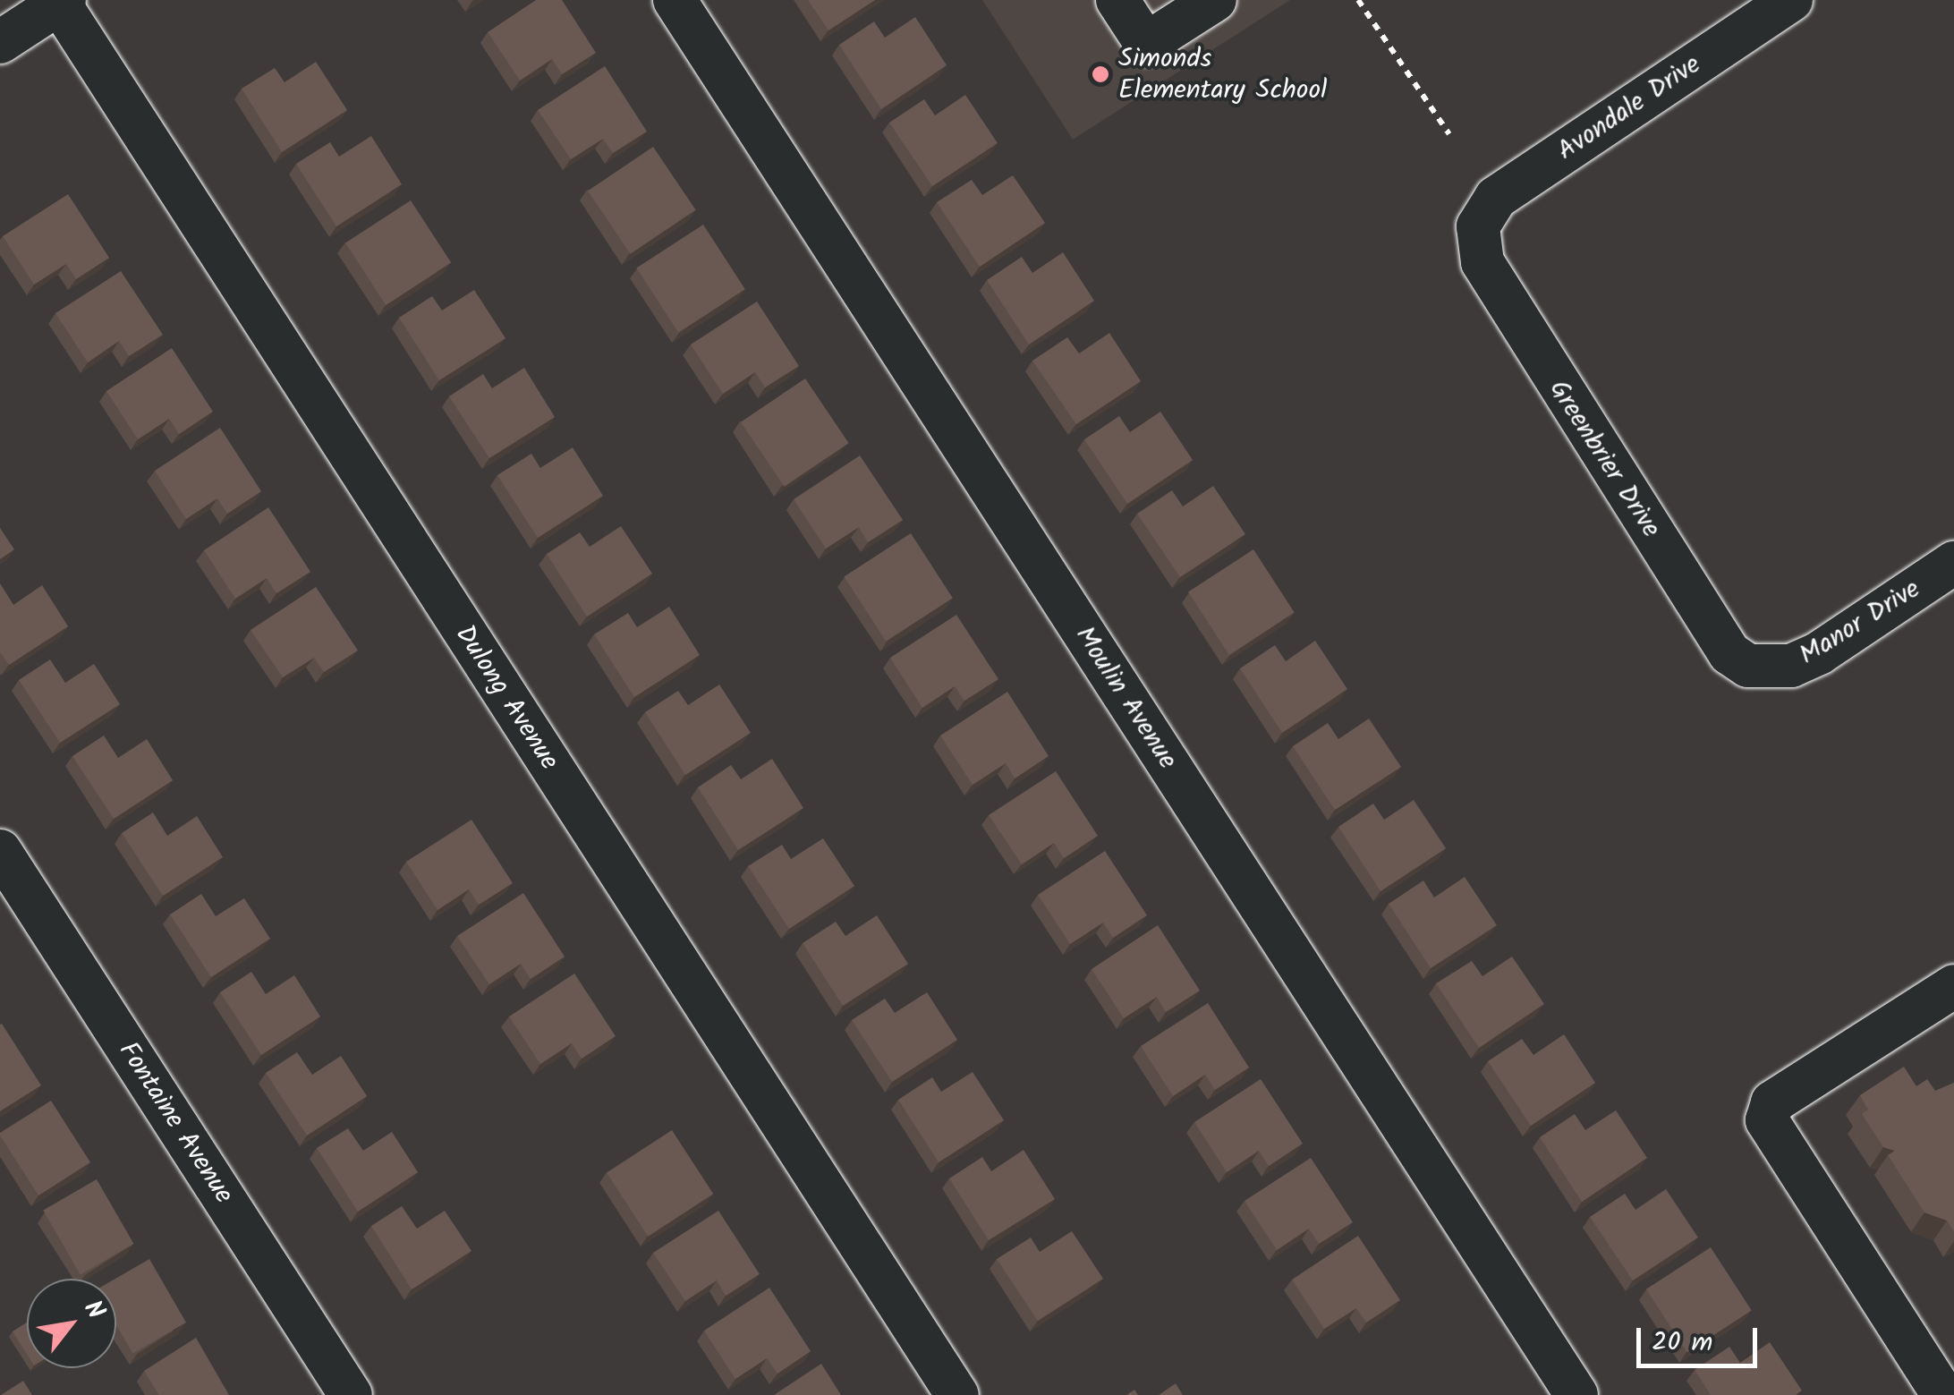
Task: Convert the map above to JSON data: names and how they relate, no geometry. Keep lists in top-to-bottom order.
{
  "streets": {
    "street": [
      "Avondale Drive",
      "Greenbrier Drive",
      "Manor Drive",
      "Dulong Avenue",
      "Moulin Avenue",
      "Fontaine Avenue"
    ]
  },
  "crossings": [
    ["Avondale Drive", "Greenbrier Drive"],
    ["Greenbrier Drive", "Manor Drive"]
  ],
  "places": ["Simonds Elementary School"],
  "scale_bar": "20 m",
  "north": "top right"
}
